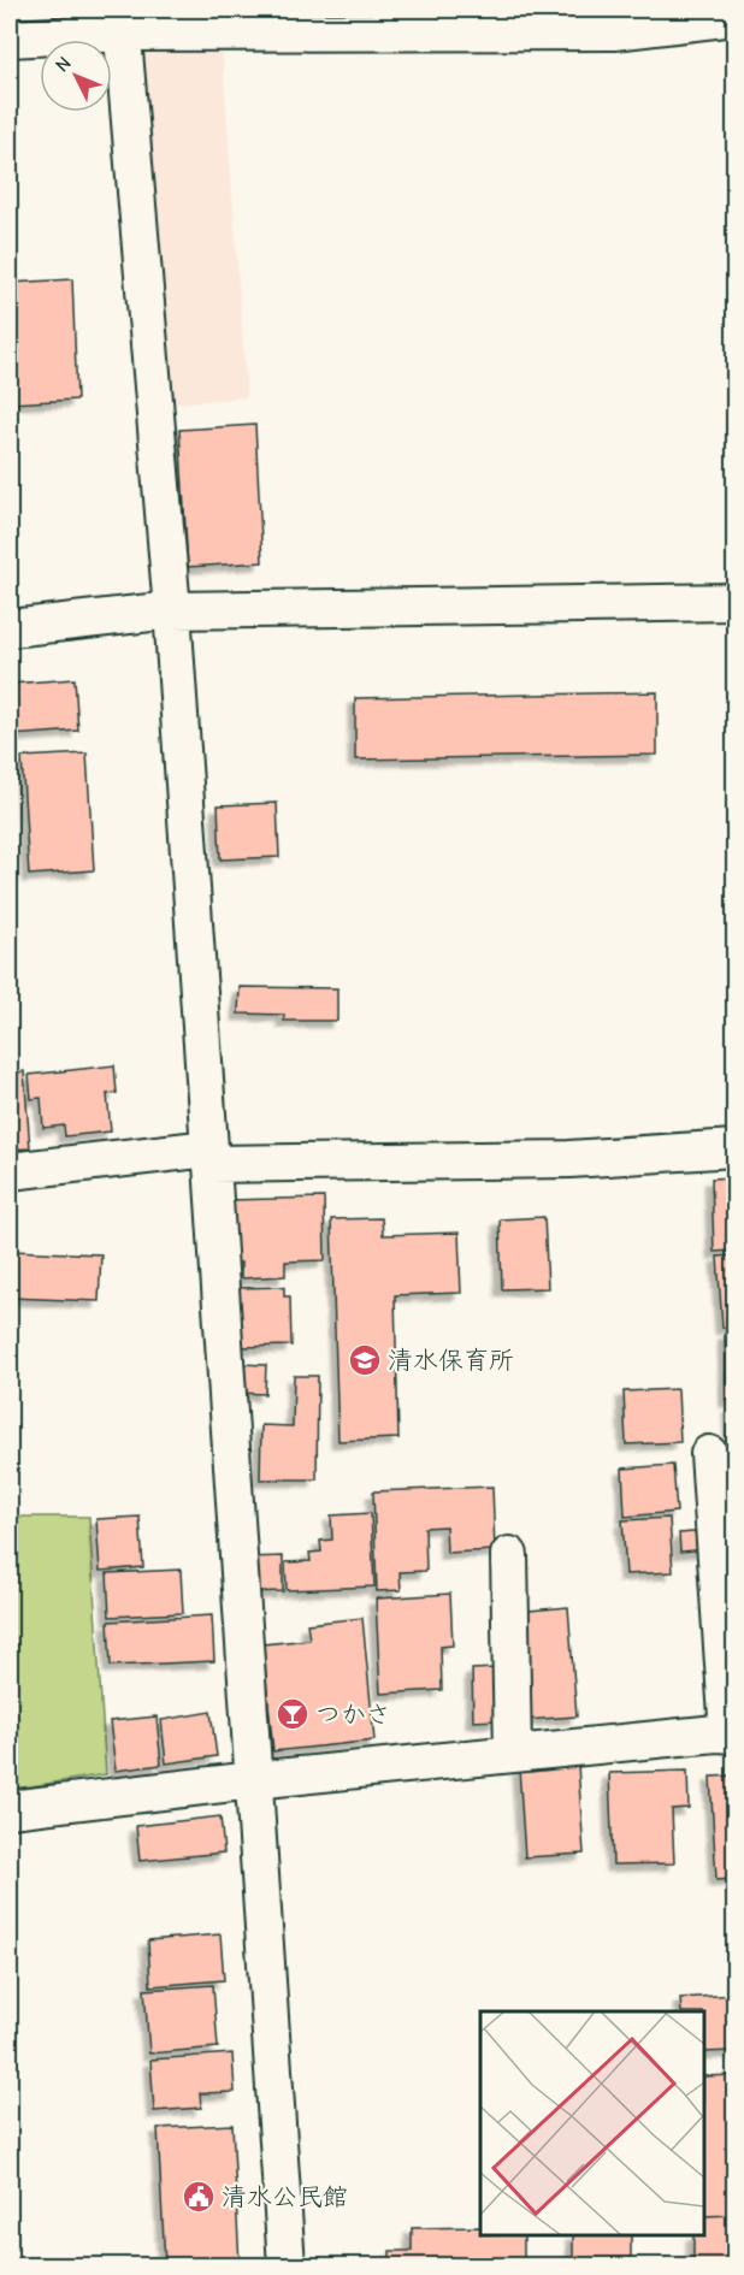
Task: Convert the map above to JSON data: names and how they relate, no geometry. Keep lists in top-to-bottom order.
{
  "places": {
    "school or university": ["清水保育所"],
    "bar": ["つかさ"],
    "public building": ["清水公民館"]
  },
  "north": "top left"
}
